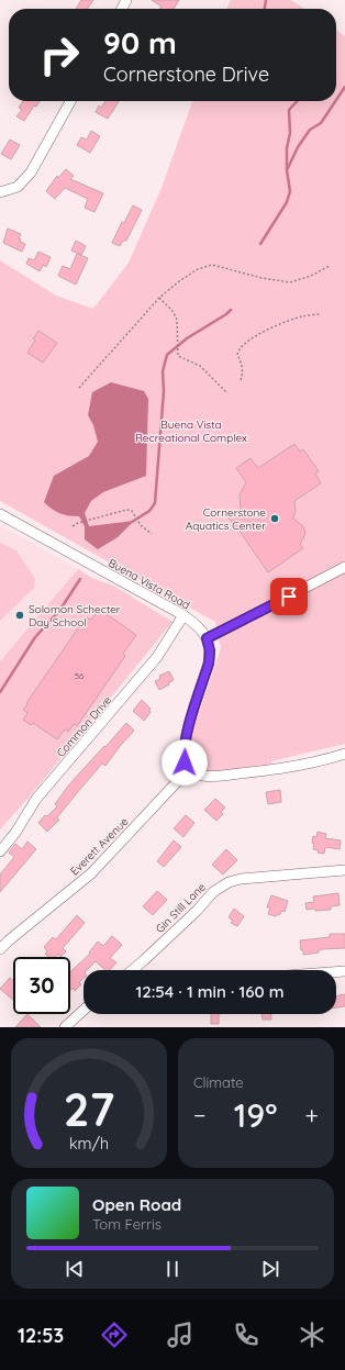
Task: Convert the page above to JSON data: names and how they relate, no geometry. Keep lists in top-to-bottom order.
{
  "streets": {
    "street": [
      "Buena Vista Road",
      "Common Drive",
      "Everett Avenue",
      "Gin Still Lane"
    ]
  },
  "crossings": [
    ["Buena Vista Road", "Common Drive"]
  ],
  "parks": ["Buena Vista Recreational Complex"],
  "places": ["Cornerstone Aquatics Center", "Solomon Schecter Day School"],
  "house_numbers": ["56"],
  "page": {
    "turn": ["90 m", "Cornerstone Drive"],
    "limit": "30",
    "trip": "12:54 · 1 min · 160 m",
    "tile": "Climate",
    "heat": ["−", "19°", "+"],
    "song": ["Open Road", "Tom Ferris"],
    "tabs": "12:53",
    "gauge": ["27", "km/h"]
  }
}
